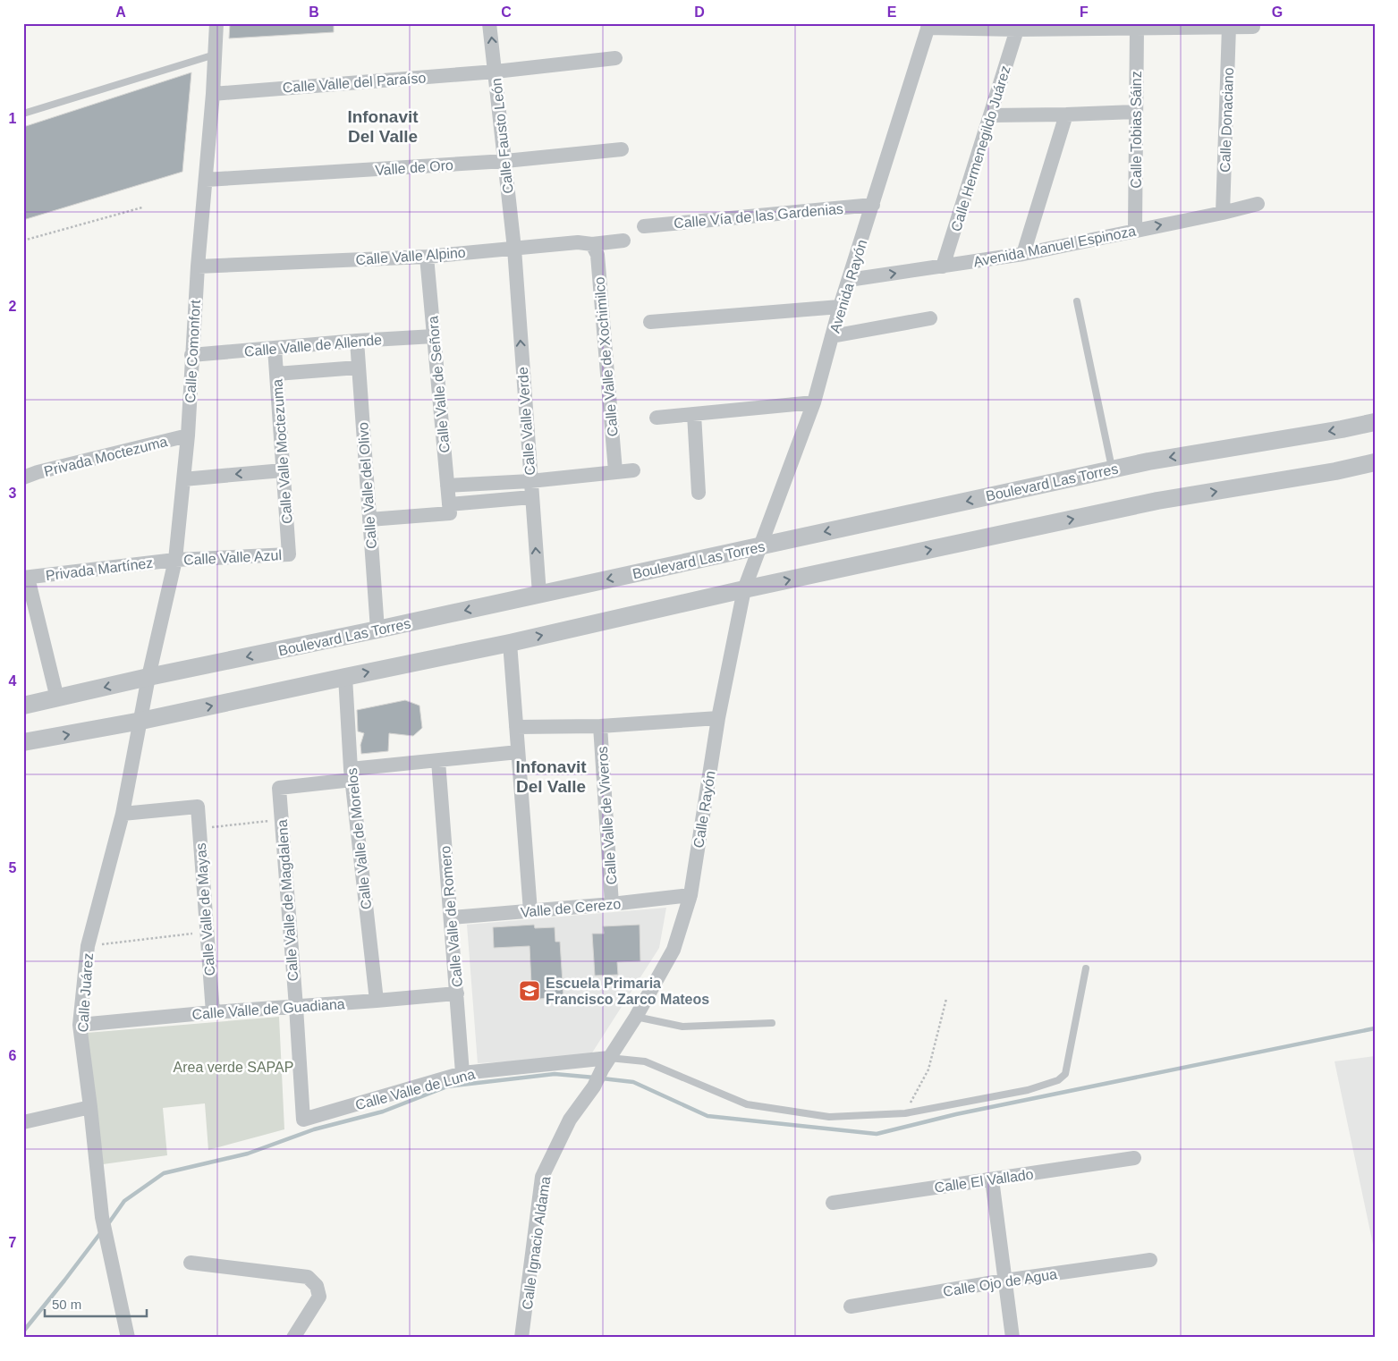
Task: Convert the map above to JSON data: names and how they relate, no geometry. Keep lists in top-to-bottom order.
{
  "streets": {
    "street": [
      "Calle Valle del Paraíso",
      "Calle Donaciano",
      "Calle Tobias Sáinz",
      "Calle Fausto León",
      "Calle Hermenegildo Juárez",
      "Valle de Oro",
      "Calle Vía de las Gardenias",
      "Avenida Manuel Espinoza",
      "Calle Valle Alpino",
      "Avenida Rayón",
      "Calle Valle de Allende",
      "Calle Comonfort",
      "Calle Valle de Xochimilco",
      "Calle Valle de Señora",
      "Calle Valle Verde",
      "Calle Valle Moctezuma",
      "Privada Moctezuma",
      "Boulevard Las Torres",
      "Calle Valle del Olivo",
      "Calle Valle Azul",
      "Privada Martínez",
      "Calle Rayón",
      "Calle Valle de Viveros",
      "Calle Valle de Morelos",
      "Calle Valle de Magdalena",
      "Valle de Cerezo",
      "Calle Valle de Mayas",
      "Calle Valle de Romero",
      "Calle Juárez",
      "Calle Valle de Guadiana",
      "Calle Valle de Luna",
      "Calle El Vallado",
      "Calle Ignacio Aldama",
      "Calle Ojo de Agua"
    ]
  },
  "crossings": [
    ["Calle Valle del Paraíso", "Calle Fausto León"],
    ["Calle Valle del Paraíso", "Calle Comonfort"],
    ["Calle Donaciano", "Avenida Manuel Espinoza"],
    ["Calle Tobias Sáinz", "Avenida Manuel Espinoza"],
    ["Calle Fausto León", "Valle de Oro"],
    ["Calle Fausto León", "Calle Valle Alpino"],
    ["Calle Fausto León", "Calle Valle Verde"],
    ["Calle Hermenegildo Juárez", "Avenida Manuel Espinoza"],
    ["Valle de Oro", "Calle Comonfort"],
    ["Calle Vía de las Gardenias", "Avenida Rayón"],
    ["Avenida Manuel Espinoza", "Avenida Rayón"],
    ["Calle Valle Alpino", "Calle Comonfort"],
    ["Calle Valle Alpino", "Calle Valle de Xochimilco"],
    ["Calle Valle Alpino", "Calle Valle de Señora"],
    ["Calle Valle Alpino", "Calle Valle Verde"],
    ["Avenida Rayón", "Boulevard Las Torres"],
    ["Avenida Rayón", "Calle Rayón"],
    ["Calle Valle de Allende", "Calle Comonfort"],
    ["Calle Valle de Allende", "Calle Valle de Señora"],
    ["Calle Valle de Allende", "Calle Valle Moctezuma"],
    ["Calle Valle de Allende", "Calle Valle del Olivo"],
    ["Calle Comonfort", "Privada Moctezuma"],
    ["Calle Comonfort", "Boulevard Las Torres"],
    ["Calle Comonfort", "Calle Valle Azul"],
    ["Calle Comonfort", "Privada Martínez"],
    ["Calle Comonfort", "Calle Juárez"],
    ["Calle Valle Verde", "Boulevard Las Torres"],
    ["Calle Valle Moctezuma", "Calle Valle Azul"],
    ["Boulevard Las Torres", "Calle Valle del Olivo"],
    ["Boulevard Las Torres", "Calle Rayón"],
    ["Boulevard Las Torres", "Calle Juárez"],
    ["Calle Valle Azul", "Privada Martínez"],
    ["Calle Rayón", "Valle de Cerezo"],
    ["Calle Rayón", "Calle Valle de Luna"],
    ["Calle Rayón", "Calle Ignacio Aldama"],
    ["Calle Valle de Viveros", "Valle de Cerezo"],
    ["Calle Valle de Morelos", "Calle Valle de Magdalena"],
    ["Calle Valle de Morelos", "Calle Valle de Guadiana"],
    ["Calle Valle de Magdalena", "Calle Valle de Guadiana"],
    ["Calle Valle de Magdalena", "Calle Valle de Luna"],
    ["Valle de Cerezo", "Calle Valle de Romero"],
    ["Calle Valle de Mayas", "Calle Juárez"],
    ["Calle Valle de Mayas", "Calle Valle de Guadiana"],
    ["Calle Valle de Romero", "Calle Valle de Guadiana"],
    ["Calle Valle de Romero", "Calle Valle de Luna"],
    ["Calle Juárez", "Calle Valle de Guadiana"],
    ["Calle Valle de Luna", "Calle Ignacio Aldama"]
  ],
  "one_way": ["Calle Valle Verde"],
  "districts": ["Infonavit Del Valle", "Infonavit Del Valle"],
  "parks": ["Area verde SAPAP"],
  "places": {
    "school or university": ["Escuela Primaria Francisco Zarco Mateos"]
  },
  "scale_bar": "50 m",
  "grid": {
    "columns": [
      "A",
      "B",
      "C",
      "D",
      "E",
      "F",
      "G"
    ],
    "rows": [
      "1",
      "2",
      "3",
      "4",
      "5",
      "6",
      "7"
    ]
  }
}
